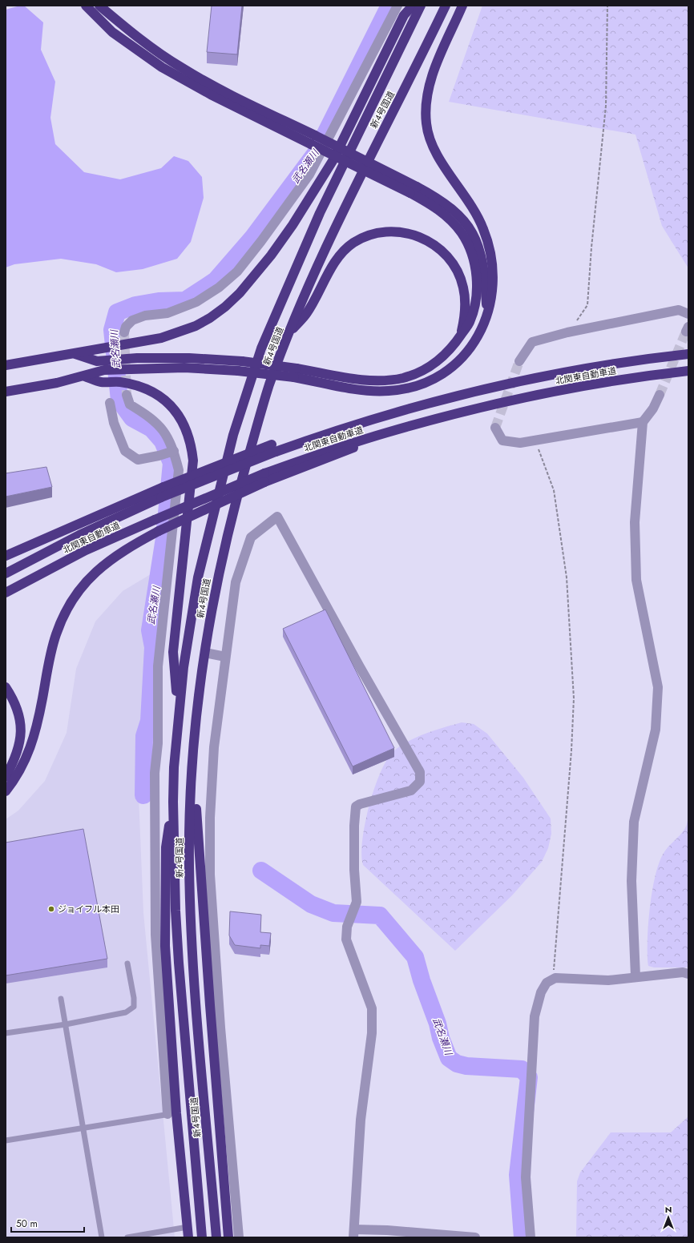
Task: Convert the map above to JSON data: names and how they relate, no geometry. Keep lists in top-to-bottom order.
{
  "streets": {
    "highway": ["新4号国道", "北関東自動車道"]
  },
  "water": ["武名瀬川"],
  "places": ["ジョイフル本田"],
  "scale_bar": "50 m",
  "north": "top"
}
